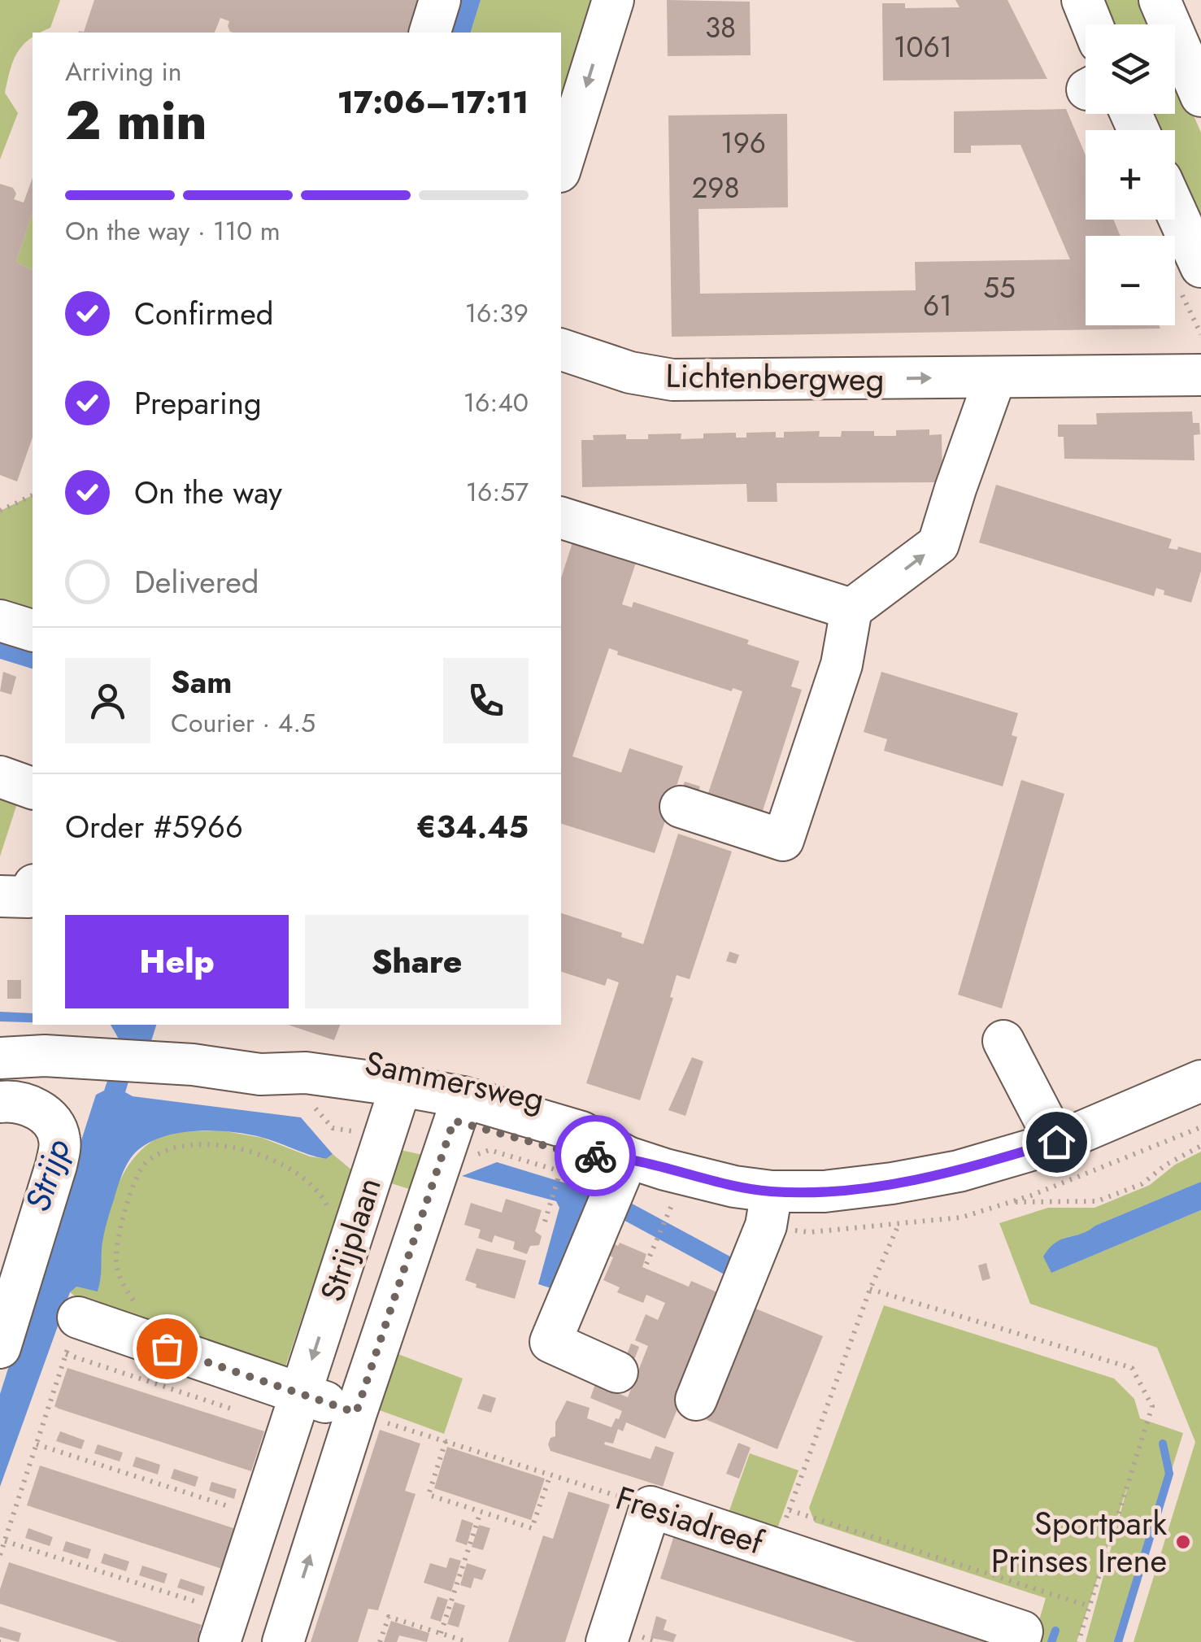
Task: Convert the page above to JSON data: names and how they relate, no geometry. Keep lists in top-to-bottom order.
{
  "streets": {
    "street": [
      "Lichtenbergweg",
      "Sammersweg",
      "Strijplaan",
      "Fresiadreef"
    ]
  },
  "crossings": [
    ["Sammersweg", "Strijplaan"],
    ["Strijplaan", "Fresiadreef"]
  ],
  "water": ["Strijp"],
  "places": ["Sportpark Prinses Irene"],
  "house_numbers": [
    "38",
    "1061",
    "196",
    "298",
    "55",
    "61"
  ],
  "page": {
    "map_buttons": ["+", "−"],
    "heading": ["2 min", "Arriving in", "17:06–17:11"],
    "panel": [
      "Sam",
      "Courier · 4.5",
      "Order #5966",
      "€34.45"
    ],
    "bar": "On the way · 110 m",
    "list": [
      ["Confirmed", "16:39"],
      ["Preparing", "16:40"],
      ["On the way", "16:57"],
      "Delivered"
    ],
    "buttons": ["Help", "Share"]
  }
}
